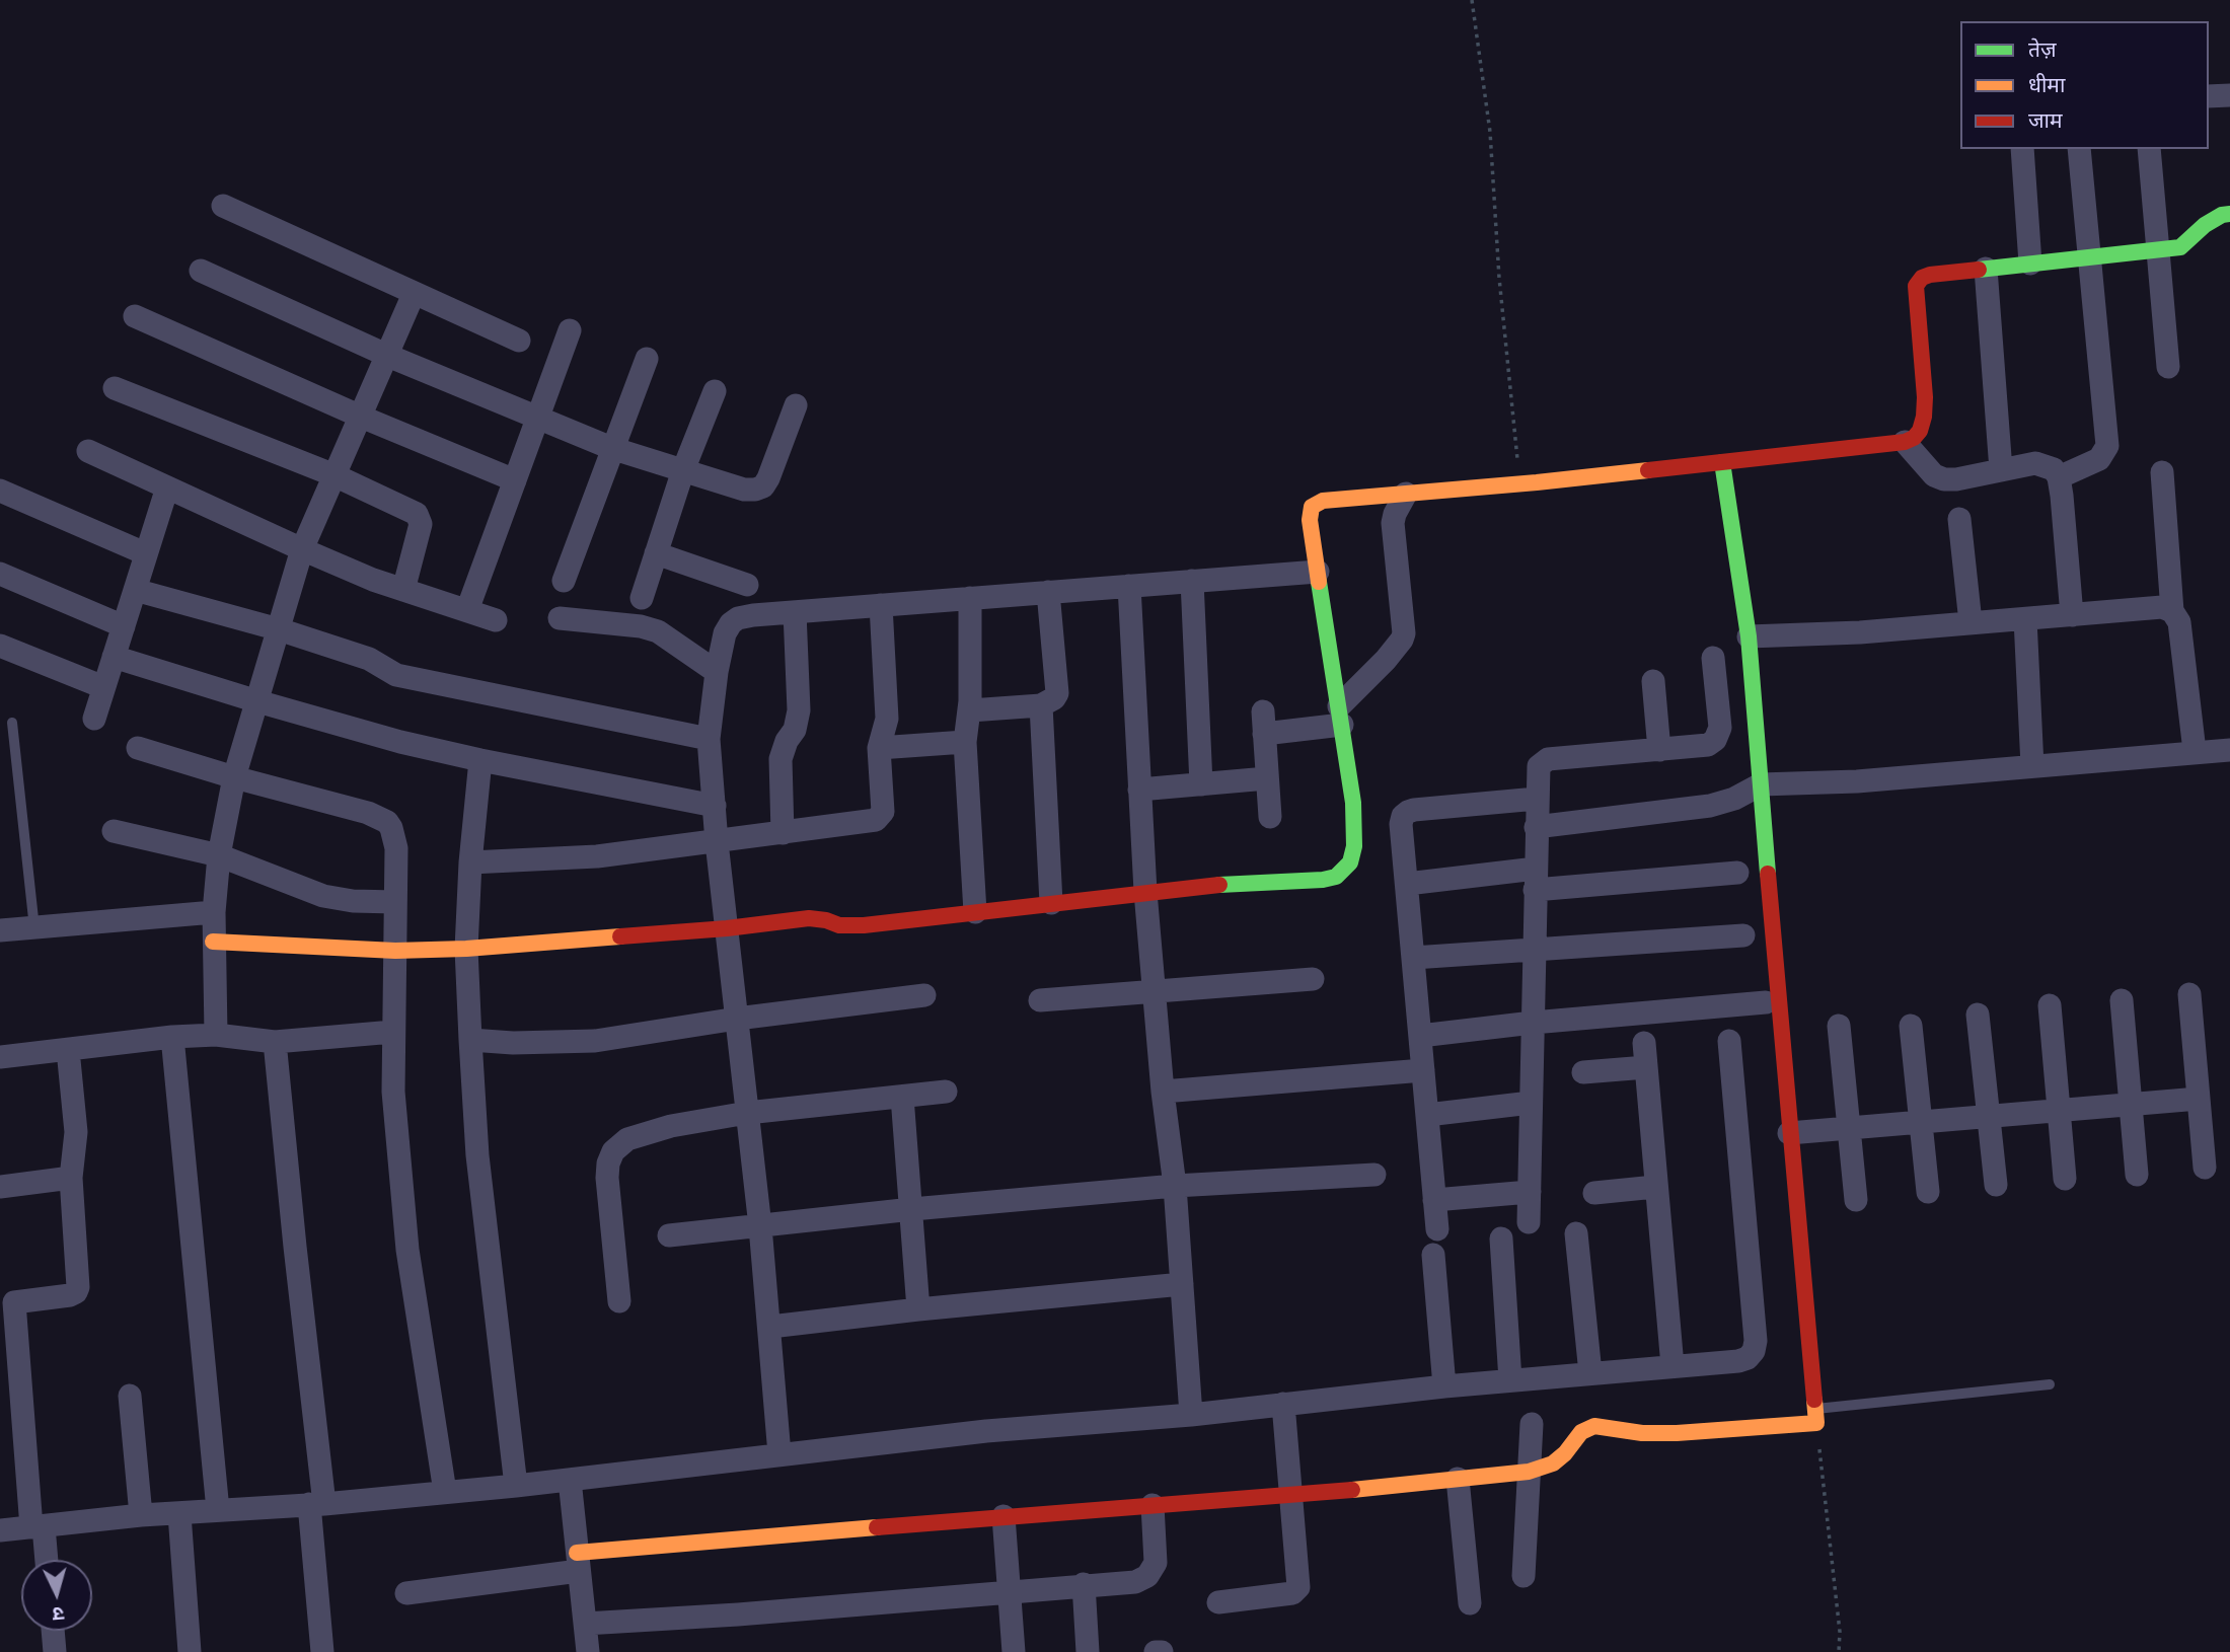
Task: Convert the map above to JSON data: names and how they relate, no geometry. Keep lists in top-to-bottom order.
{
  "legend": ["तेज़", "धीमा", "जाम"],
  "north": "bottom"
}
